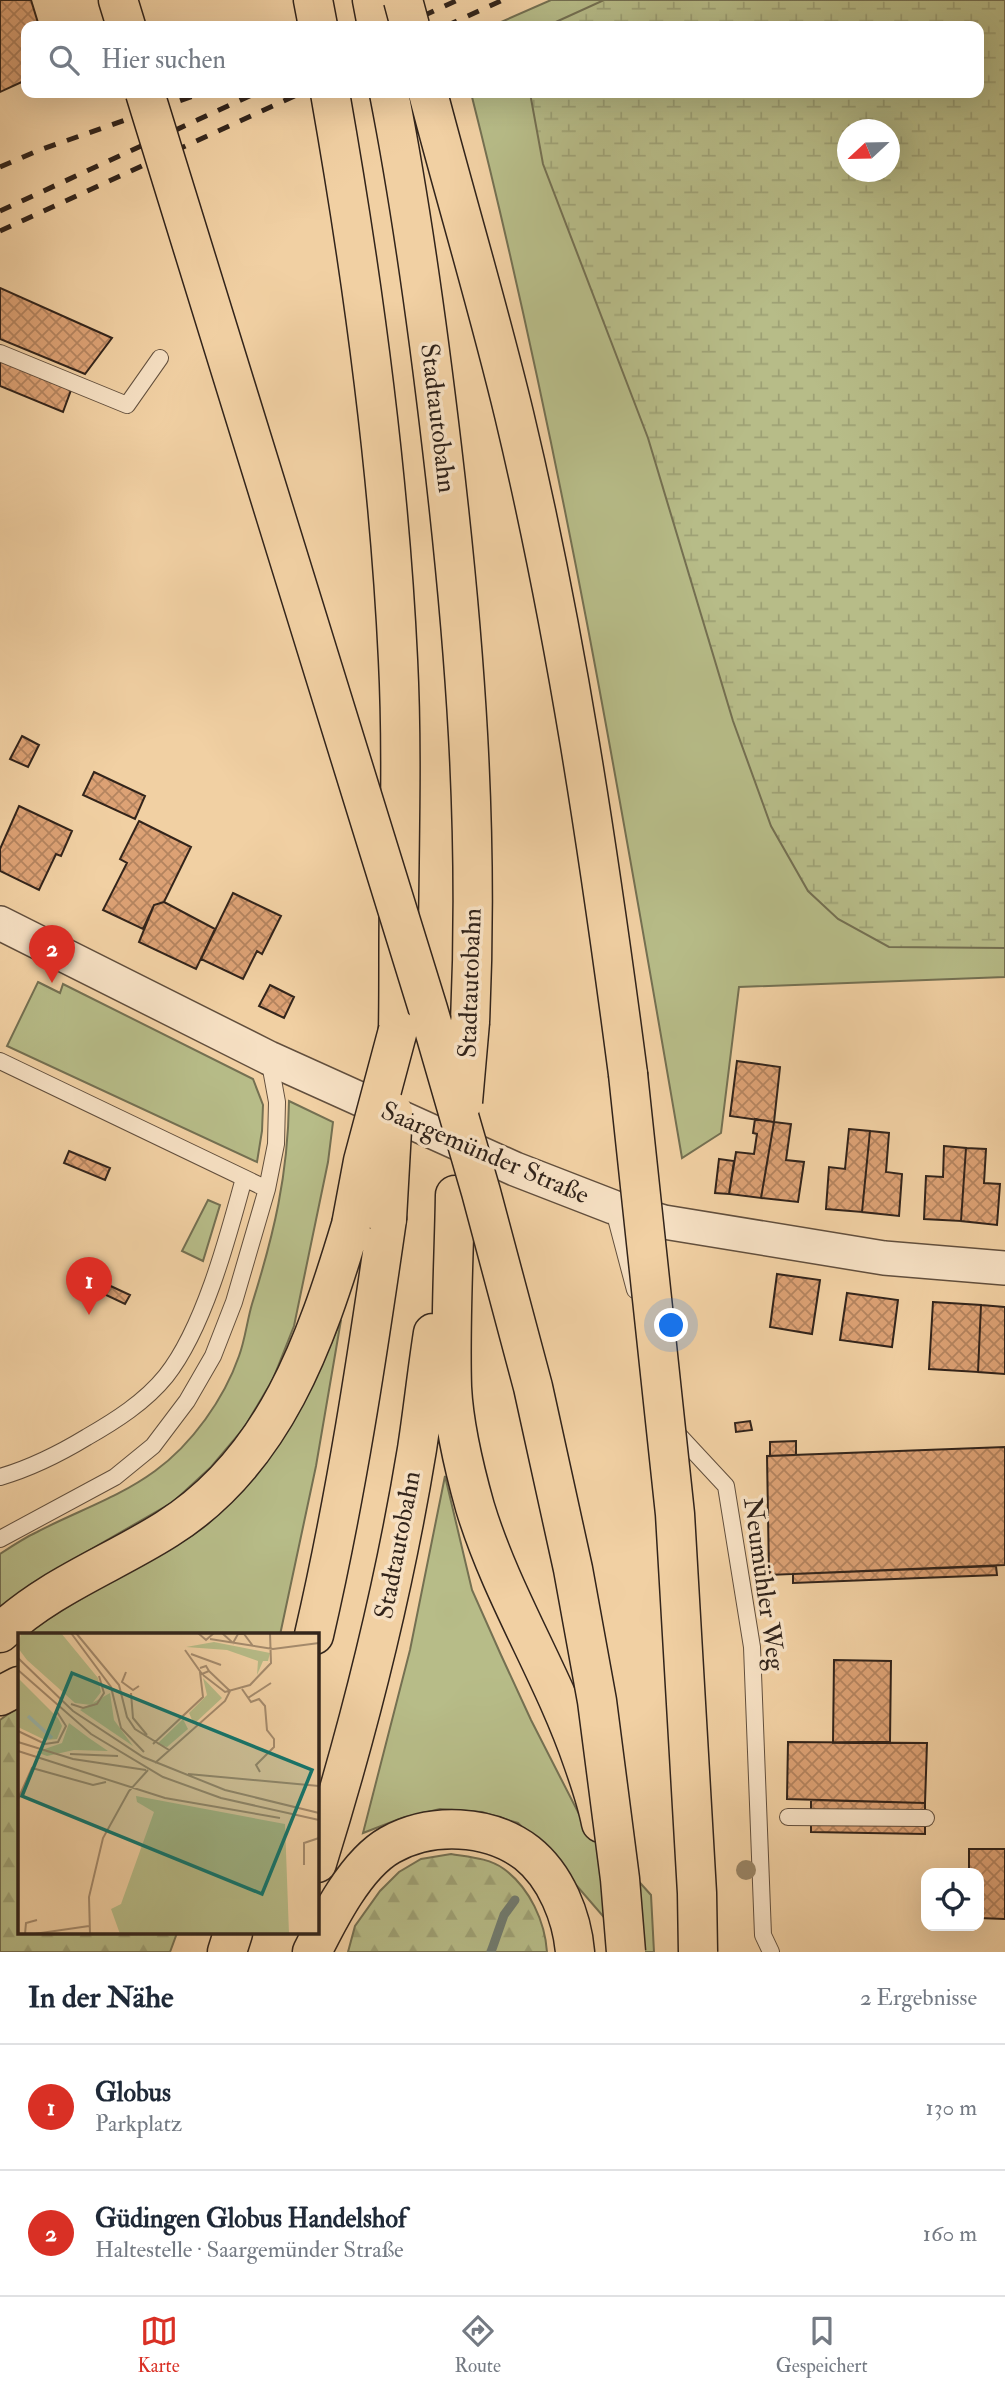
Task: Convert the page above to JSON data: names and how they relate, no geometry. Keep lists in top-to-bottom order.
{
  "streets": {
    "highway": ["Stadtautobahn"],
    "street": ["Saargemünder Straße"],
    "lane": ["Neumühler Weg"]
  },
  "crossings": [
    ["Saargemünder Straße", "Neumühler Weg"]
  ],
  "north": "left",
  "page": {
    "search": "Hier suchen",
    "pins": ["2", "1"],
    "heading": ["In der Nähe", "2 Ergebnisse"],
    "list": [
      {
        "mark": "1",
        "name": "Globus",
        "note": "Parkplatz",
        "value": "130 m"
      },
      {
        "mark": "2",
        "name": "Güdingen Globus Handelshof",
        "note": "Haltestelle · Saargemünder Straße",
        "value": "160 m"
      }
    ],
    "nav": ["Karte", "Route", "Gespeichert"]
  }
}
